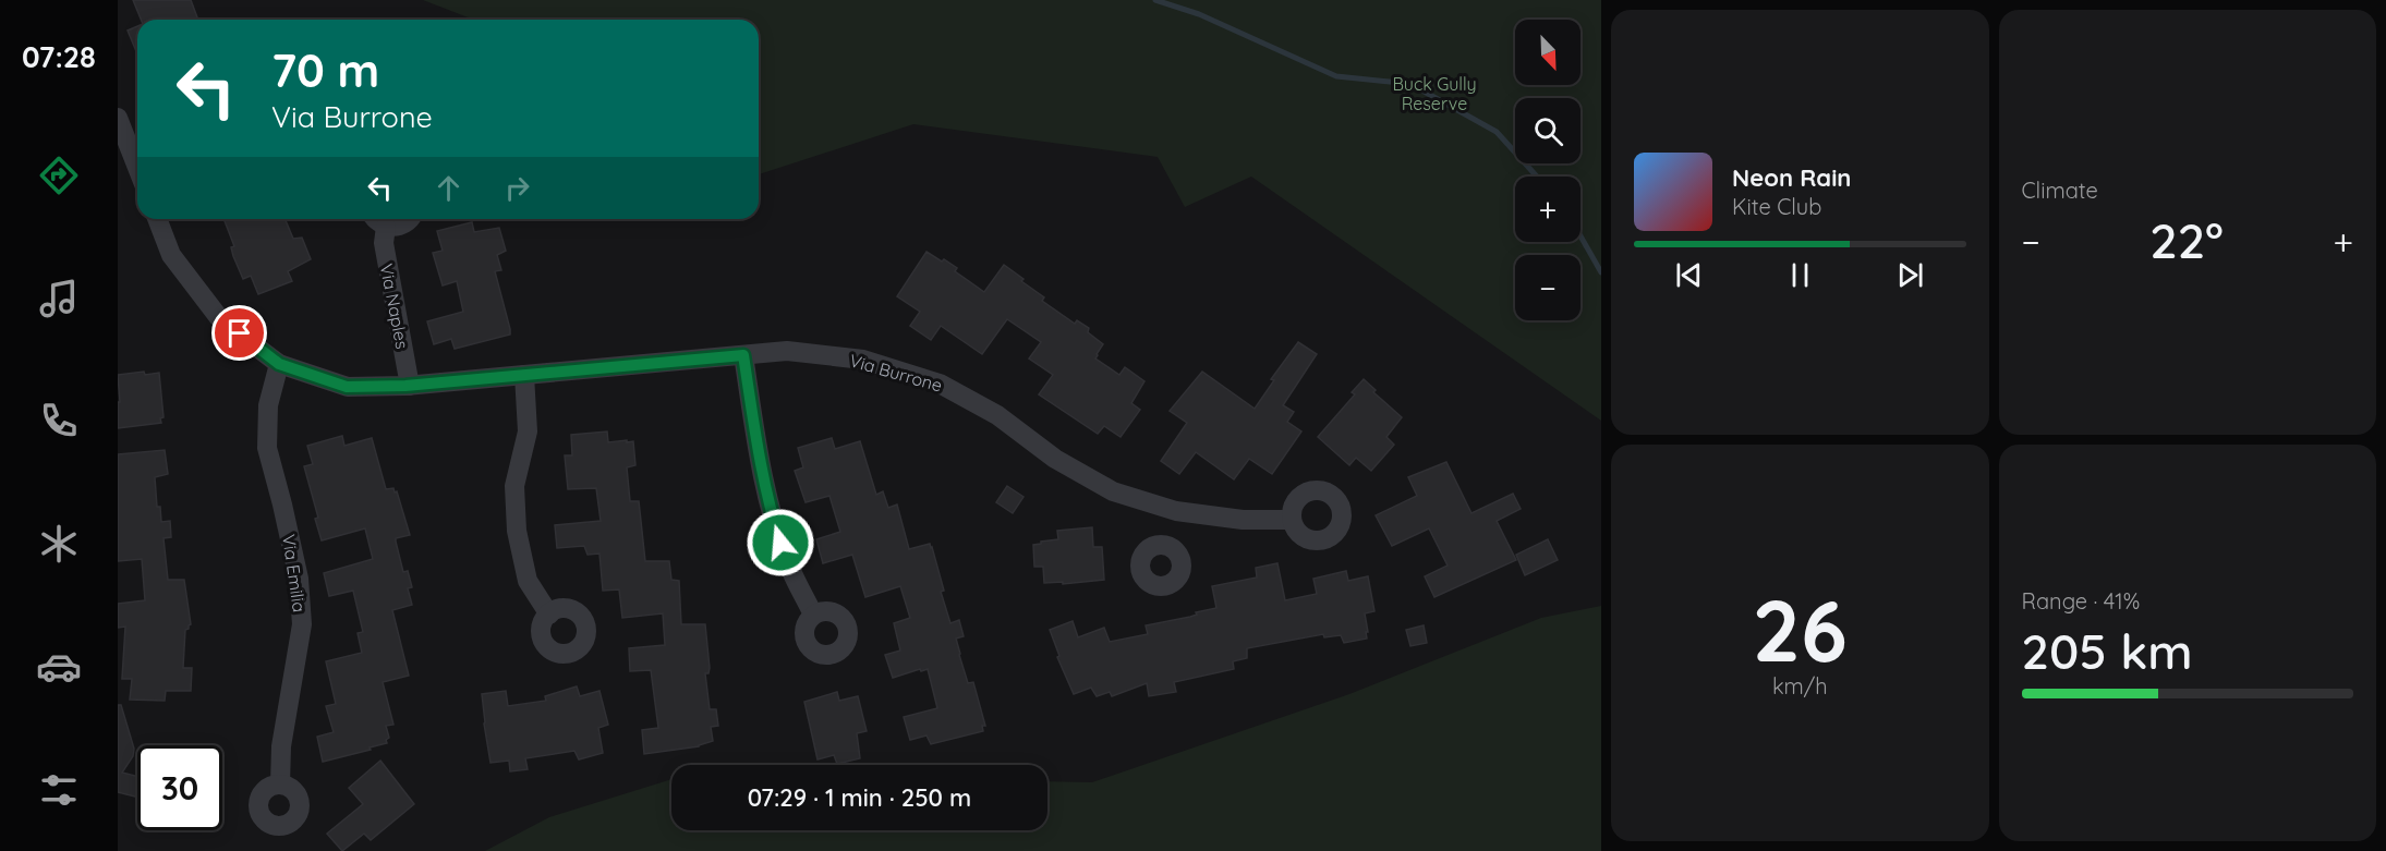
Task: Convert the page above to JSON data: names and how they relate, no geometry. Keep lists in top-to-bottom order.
{
  "streets": {
    "street": ["Via Naples", "Via Burrone", "Via Emilia"]
  },
  "crossings": [
    ["Via Naples", "Via Burrone"],
    ["Via Burrone", "Via Emilia"]
  ],
  "parks": ["Buck Gully Reserve"],
  "north": "bottom right",
  "page": {
    "tabs": "07:28",
    "tile": [
      "Climate",
      ["26", "km/h"],
      ["Range · 41%", "205 km"]
    ],
    "map_buttons": ["+", "−"],
    "turn": ["70 m", "Via Burrone"],
    "song": ["Neon Rain", "Kite Club"],
    "heat": ["−", "22°", "+"],
    "limit": "30",
    "trip": "07:29 · 1 min · 250 m"
  }
}
